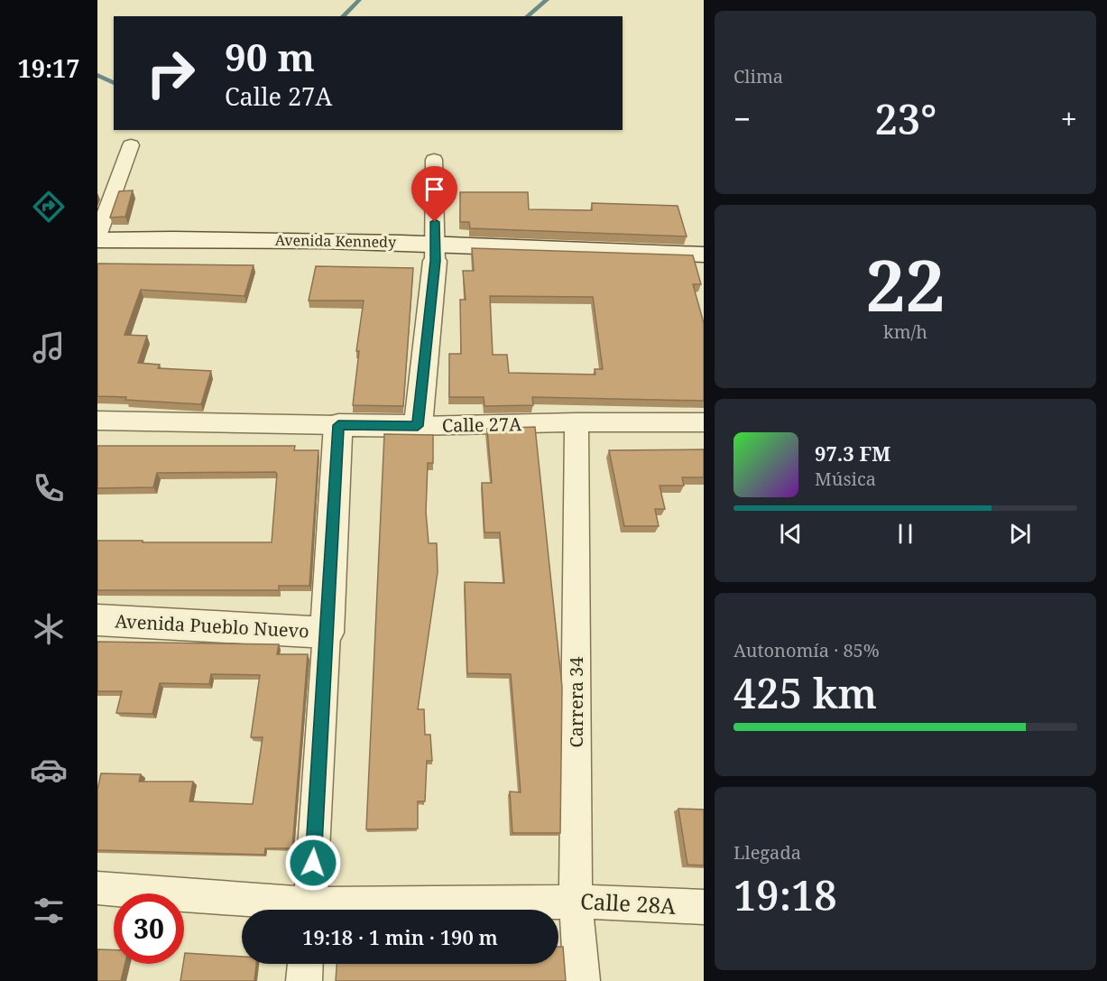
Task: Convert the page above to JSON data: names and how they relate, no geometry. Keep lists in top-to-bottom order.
{
  "streets": {
    "main road": ["Avenida Kennedy", "Calle 27A", "Avenida Pueblo Nuevo"],
    "street": ["Carrera 34", "Calle 28A"]
  },
  "crossings": [
    ["Calle 27A", "Carrera 34"],
    ["Carrera 34", "Calle 28A"]
  ],
  "page": {
    "tabs": "19:17",
    "tile": [
      "Clima",
      ["22", "km/h"],
      ["Autonomía · 85%", "425 km"],
      ["Llegada", "19:18"]
    ],
    "turn": ["90 m", "Calle 27A"],
    "heat": ["−", "23°", "+"],
    "song": ["97.3 FM", "Música"],
    "limit": "30",
    "trip": "19:18 · 1 min · 190 m"
  }
}
